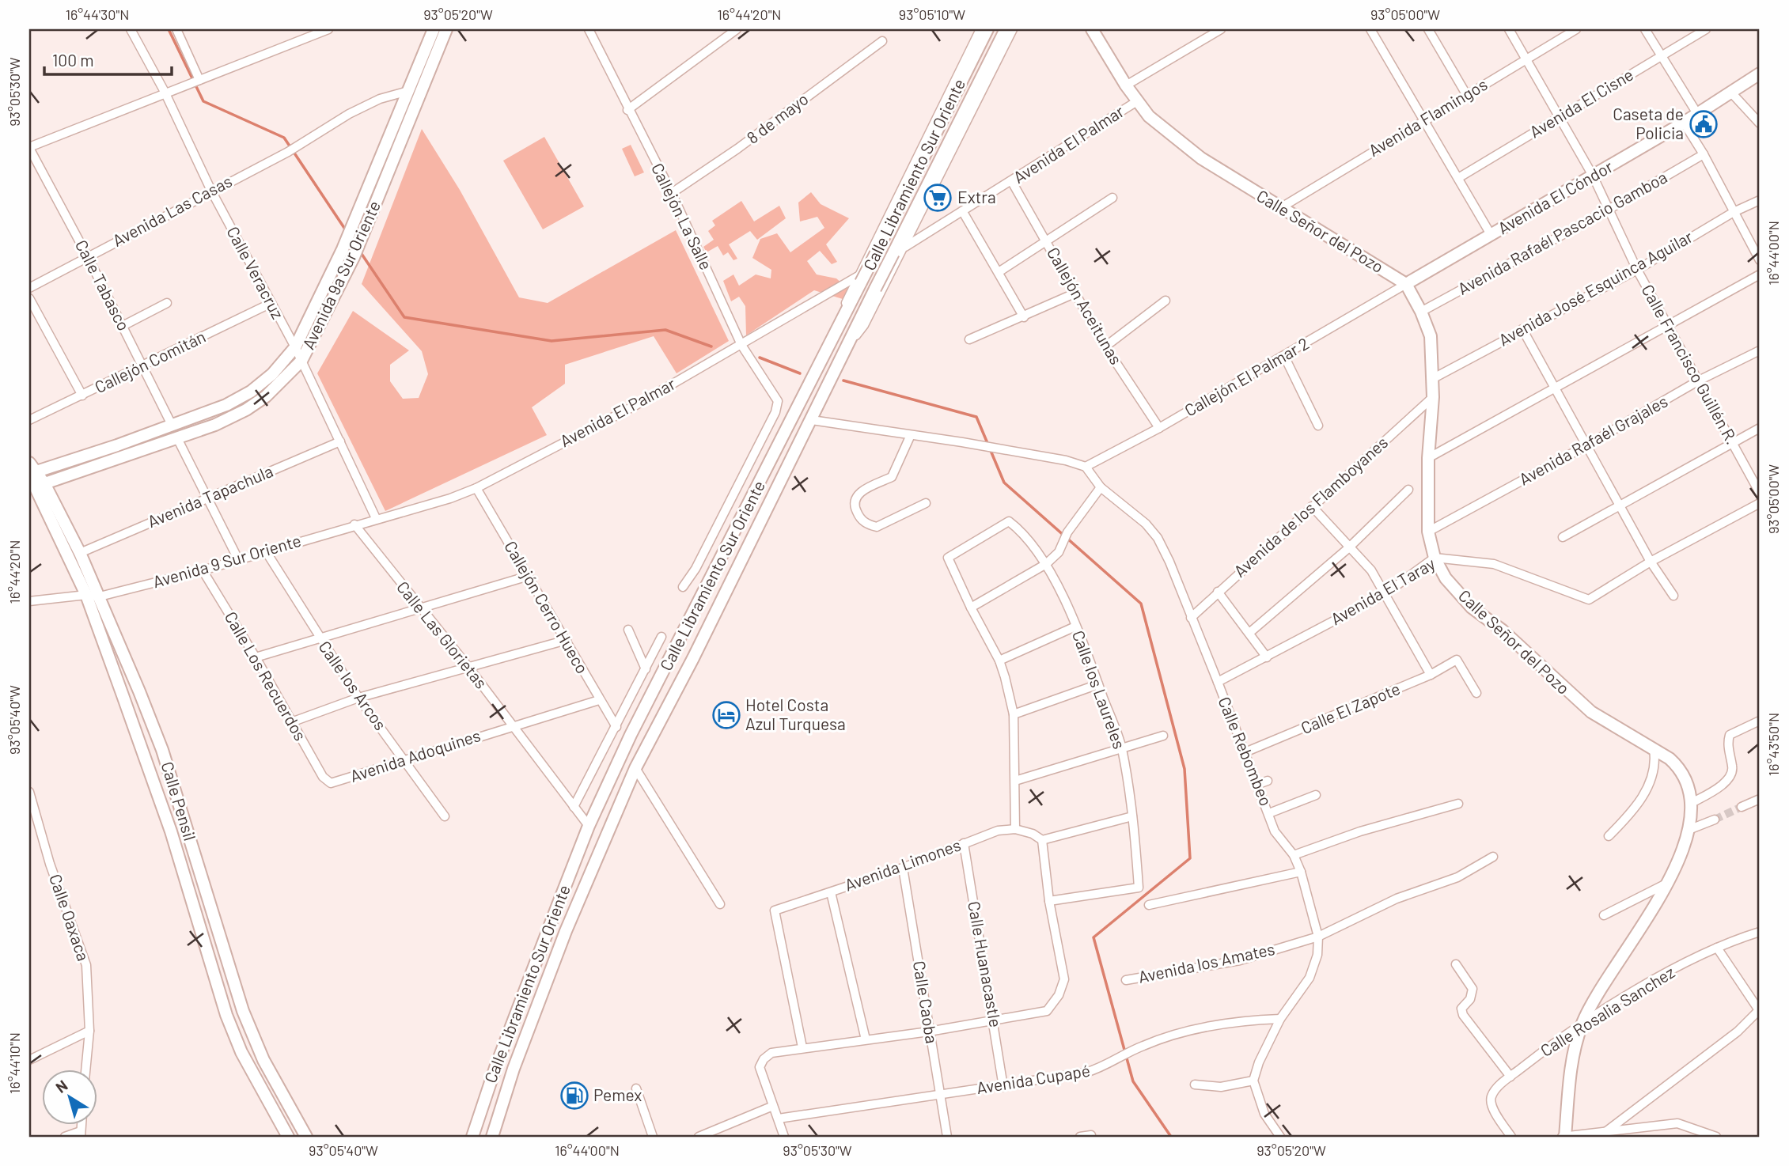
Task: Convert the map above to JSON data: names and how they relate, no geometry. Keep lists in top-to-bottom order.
{
  "streets": {
    "main road": [
      "Calle Libramiento Sur Oriente",
      "Avenida El Cóndor",
      "Calle Señor del Pozo",
      "Avenida 9a Sur Oriente",
      "Calle Pensil"
    ],
    "street": [
      "Avenida El Cisne",
      "Avenida Flamingos",
      "8 de mayo",
      "Avenida El Palmar",
      "Avenida Las Casas",
      "Callejón La Salle",
      "Avenida Rafaél Pascacio Gamboa",
      "Calle Veracruz",
      "Calle Tabasco",
      "Avenida José Esquinca Aguilar",
      "Callejón Aceitunas",
      "Callejón Comitán",
      "Calle Francisco Guillén R.",
      "Callejón El Palmar 2",
      "Avenida Rafaél Grajales",
      "Avenida Tapachula",
      "Avenida de los Flamboyanes",
      "Avenida 9 Sur Oriente",
      "Avenida El Taray",
      "Callejón Cerro Hueco",
      "Calle Las Glorietas",
      "Calle Los Recuerdos",
      "Calle los Arcos",
      "Calle los Laureles",
      "Calle El Zapote",
      "Calle Rebombeo",
      "Avenida Adoquines",
      "Avenida Limones",
      "Calle Oaxaca",
      "Avenida los Amates",
      "Calle Huanacastle",
      "Calle Caoba",
      "Calle Rosalia Sanchez",
      "Avenida Cupapé"
    ]
  },
  "crossings": [
    ["Avenida El Cisne", "Calle Francisco Guillén R."],
    ["Avenida Flamingos", "Calle Señor del Pozo"],
    ["Avenida Flamingos", "Calle Francisco Guillén R."],
    ["8 de mayo", "Callejón La Salle"],
    ["Avenida El Palmar", "Calle Libramiento Sur Oriente"],
    ["Avenida El Palmar", "Callejón La Salle"],
    ["Avenida El Palmar", "Calle Señor del Pozo"],
    ["Avenida El Palmar", "Calle Veracruz"],
    ["Avenida El Palmar", "Callejón Aceitunas"],
    ["Avenida El Palmar", "Avenida 9 Sur Oriente"],
    ["Avenida El Palmar", "Callejón Cerro Hueco"],
    ["Avenida El Palmar", "Calle Las Glorietas"],
    ["Calle Libramiento Sur Oriente", "Calle Las Glorietas"],
    ["Avenida El Cóndor", "Calle Señor del Pozo"],
    ["Avenida El Cóndor", "Calle Francisco Guillén R."],
    ["Avenida El Cóndor", "Callejón El Palmar 2"],
    ["Avenida Las Casas", "Calle Veracruz"],
    ["Avenida Las Casas", "Avenida 9a Sur Oriente"],
    ["Avenida Las Casas", "Calle Tabasco"],
    ["Calle Señor del Pozo", "Avenida Rafaél Pascacio Gamboa"],
    ["Calle Señor del Pozo", "Avenida José Esquinca Aguilar"],
    ["Calle Señor del Pozo", "Callejón El Palmar 2"],
    ["Calle Señor del Pozo", "Avenida Rafaél Grajales"],
    ["Calle Señor del Pozo", "Avenida de los Flamboyanes"],
    ["Calle Señor del Pozo", "Avenida El Taray"],
    ["Calle Señor del Pozo", "Calle Rosalia Sanchez"],
    ["Avenida Rafaél Pascacio Gamboa", "Calle Francisco Guillén R."],
    ["Calle Veracruz", "Avenida 9a Sur Oriente"],
    ["Calle Veracruz", "Callejón Comitán"],
    ["Calle Veracruz", "Avenida Tapachula"],
    ["Avenida 9a Sur Oriente", "Calle Tabasco"],
    ["Avenida 9a Sur Oriente", "Calle Pensil"],
    ["Calle Tabasco", "Callejón Comitán"],
    ["Avenida José Esquinca Aguilar", "Calle Francisco Guillén R."],
    ["Callejón Aceitunas", "Callejón El Palmar 2"],
    ["Calle Francisco Guillén R.", "Avenida Rafaél Grajales"],
    ["Callejón El Palmar 2", "Calle Rebombeo"],
    ["Avenida Tapachula", "Calle Pensil"],
    ["Avenida de los Flamboyanes", "Calle Rebombeo"],
    ["Avenida 9 Sur Oriente", "Calle Las Glorietas"],
    ["Avenida 9 Sur Oriente", "Calle Los Recuerdos"],
    ["Avenida 9 Sur Oriente", "Calle los Arcos"],
    ["Avenida 9 Sur Oriente", "Calle Pensil"],
    ["Avenida El Taray", "Calle Rebombeo"],
    ["Callejón Cerro Hueco", "Avenida Adoquines"],
    ["Calle Las Glorietas", "Avenida Adoquines"],
    ["Calle Los Recuerdos", "Avenida Adoquines"],
    ["Calle los Arcos", "Avenida Adoquines"],
    ["Calle El Zapote", "Calle Rebombeo"],
    ["Calle Rebombeo", "Avenida los Amates"],
    ["Calle Rebombeo", "Avenida Cupapé"],
    ["Avenida Limones", "Calle Huanacastle"],
    ["Avenida Limones", "Calle Caoba"],
    ["Calle Huanacastle", "Avenida Cupapé"],
    ["Calle Caoba", "Avenida Cupapé"]
  ],
  "places": {
    "public building": ["Caseta de Policia"],
    "supermarket": ["Extra"],
    "hotel": ["Hotel Costa Azul Turquesa"],
    "fuel station": ["Pemex"]
  },
  "scale_bar": "100 m",
  "north": "top left",
  "coordinates": [
    "16°44'30\"N",
    "93°05'20\"W",
    "16°44'20\"N",
    "93°05'10\"W",
    "93°05'00\"W",
    "93°05'30\"W",
    "16°44'00\"N",
    "93°05'40\"W",
    "16°43'50\"N",
    "16°44'10\"N"
  ]
}
